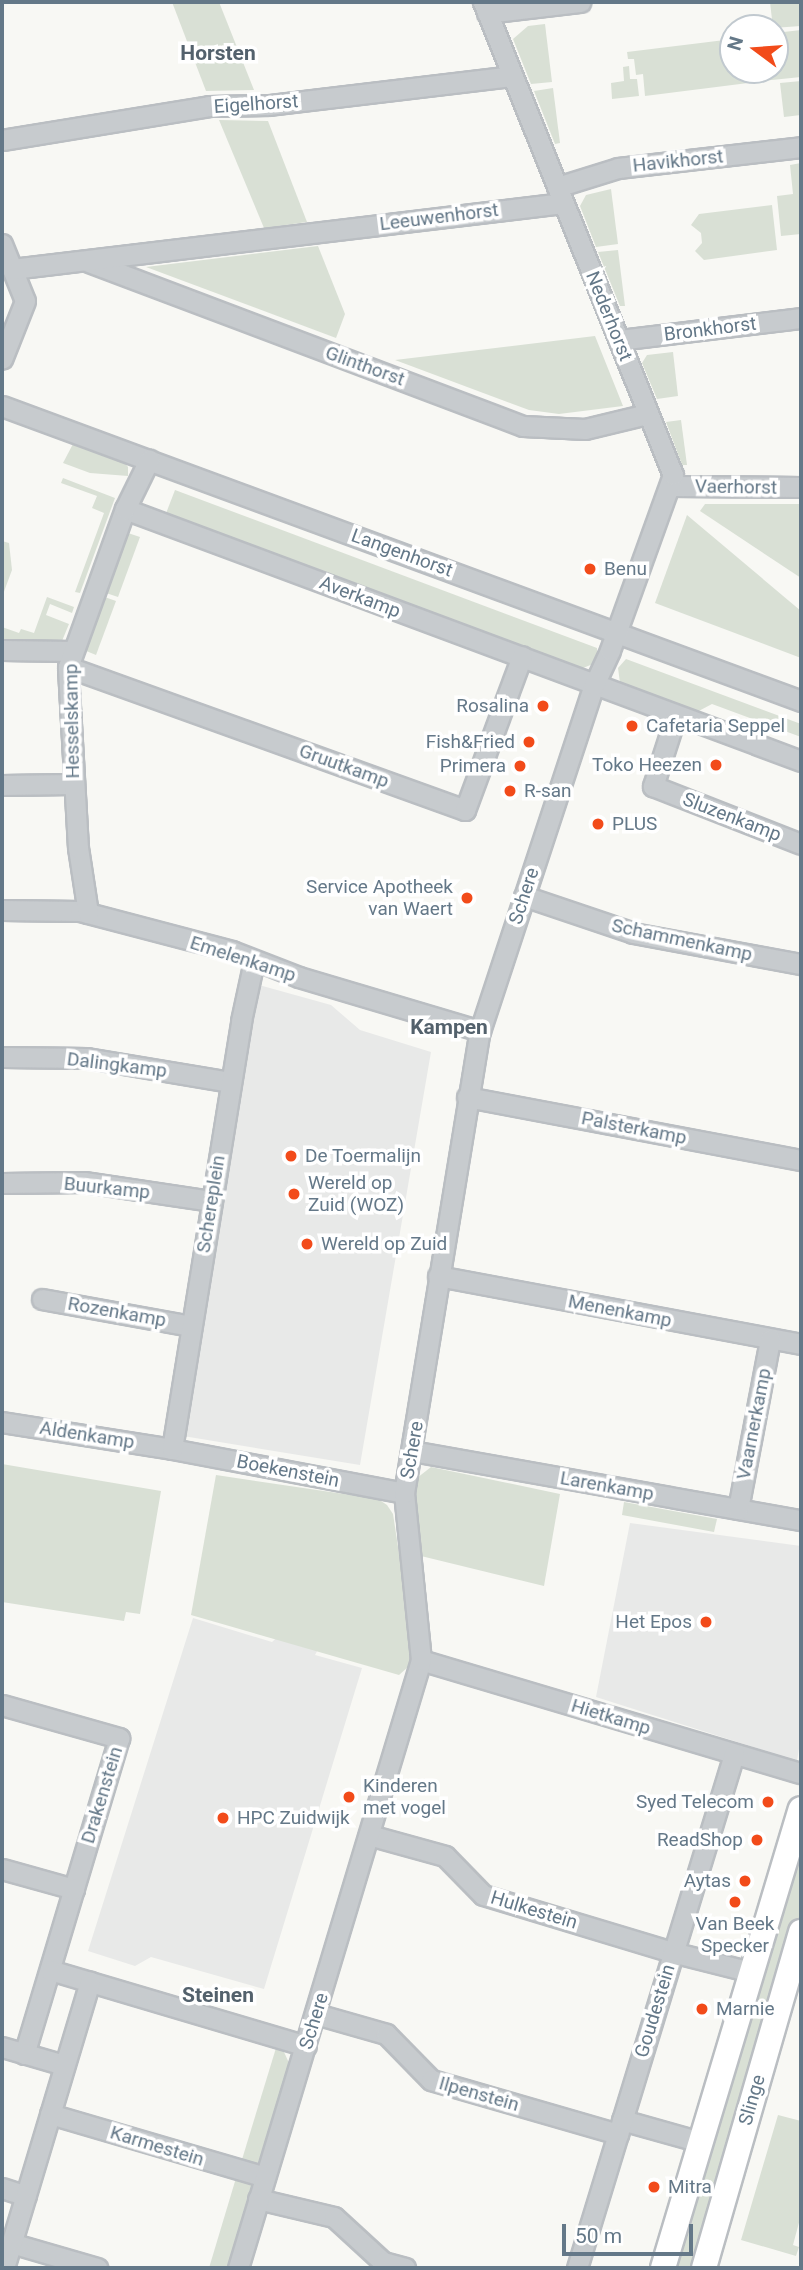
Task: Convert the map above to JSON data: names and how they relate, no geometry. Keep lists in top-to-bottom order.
{
  "streets": {
    "main road": ["Slinge"],
    "street": [
      "Eigelhorst",
      "Havikhorst",
      "Leeuwenhorst",
      "Nederhorst",
      "Bronkhorst",
      "Glinthorst",
      "Vaerhorst",
      "Langenhorst",
      "Averkamp",
      "Hesselskamp",
      "Gruutkamp",
      "Sluzenkamp",
      "Schere",
      "Schammenkamp",
      "Emelenkamp",
      "Dalingkamp",
      "Palsterkamp",
      "Buurkamp",
      "Schereplein",
      "Menenkamp",
      "Rozenkamp",
      "Vaarnerkamp",
      "Aldenkamp",
      "Boekenstein",
      "Larenkamp",
      "Hietkamp",
      "Drakenstein",
      "Hulkestein",
      "Goudestein",
      "Ilpenstein",
      "Karmestein"
    ]
  },
  "crossings": [
    ["Eigelhorst", "Nederhorst"],
    ["Havikhorst", "Leeuwenhorst"],
    ["Havikhorst", "Nederhorst"],
    ["Leeuwenhorst", "Nederhorst"],
    ["Leeuwenhorst", "Glinthorst"],
    ["Nederhorst", "Bronkhorst"],
    ["Nederhorst", "Glinthorst"],
    ["Nederhorst", "Vaerhorst"],
    ["Langenhorst", "Hesselskamp"],
    ["Langenhorst", "Schere"],
    ["Averkamp", "Hesselskamp"],
    ["Averkamp", "Gruutkamp"],
    ["Averkamp", "Schere"],
    ["Hesselskamp", "Gruutkamp"],
    ["Hesselskamp", "Emelenkamp"],
    ["Schere", "Schammenkamp"],
    ["Schere", "Emelenkamp"],
    ["Schere", "Palsterkamp"],
    ["Schere", "Menenkamp"],
    ["Schere", "Boekenstein"],
    ["Schere", "Larenkamp"],
    ["Schere", "Hietkamp"],
    ["Schere", "Hulkestein"],
    ["Schere", "Ilpenstein"],
    ["Schere", "Karmestein"],
    ["Emelenkamp", "Schereplein"],
    ["Dalingkamp", "Schereplein"],
    ["Buurkamp", "Schereplein"],
    ["Schereplein", "Rozenkamp"],
    ["Schereplein", "Aldenkamp"],
    ["Schereplein", "Boekenstein"],
    ["Menenkamp", "Vaarnerkamp"],
    ["Vaarnerkamp", "Larenkamp"],
    ["Aldenkamp", "Boekenstein"],
    ["Hietkamp", "Goudestein"],
    ["Hulkestein", "Goudestein"],
    ["Goudestein", "Ilpenstein"]
  ],
  "districts": ["Horsten", "Kampen", "Steinen"],
  "places": [
    "Benu",
    "Rosalina",
    "Cafetaria Seppel",
    "Fish&Fried",
    "Toko Heezen",
    "Primera",
    "R-san",
    "PLUS",
    "Service Apotheek van Waert",
    "De Toermalijn",
    "Wereld op Zuid (WOZ)",
    "Wereld op Zuid",
    "Het Epos",
    "Kinderen met vogel",
    "Syed Telecom",
    "HPC Zuidwijk",
    "ReadShop",
    "Aytas",
    "Van Beek Specker",
    "Marnie",
    "Mitra"
  ],
  "scale_bar": "50 m",
  "north": "left"
}
